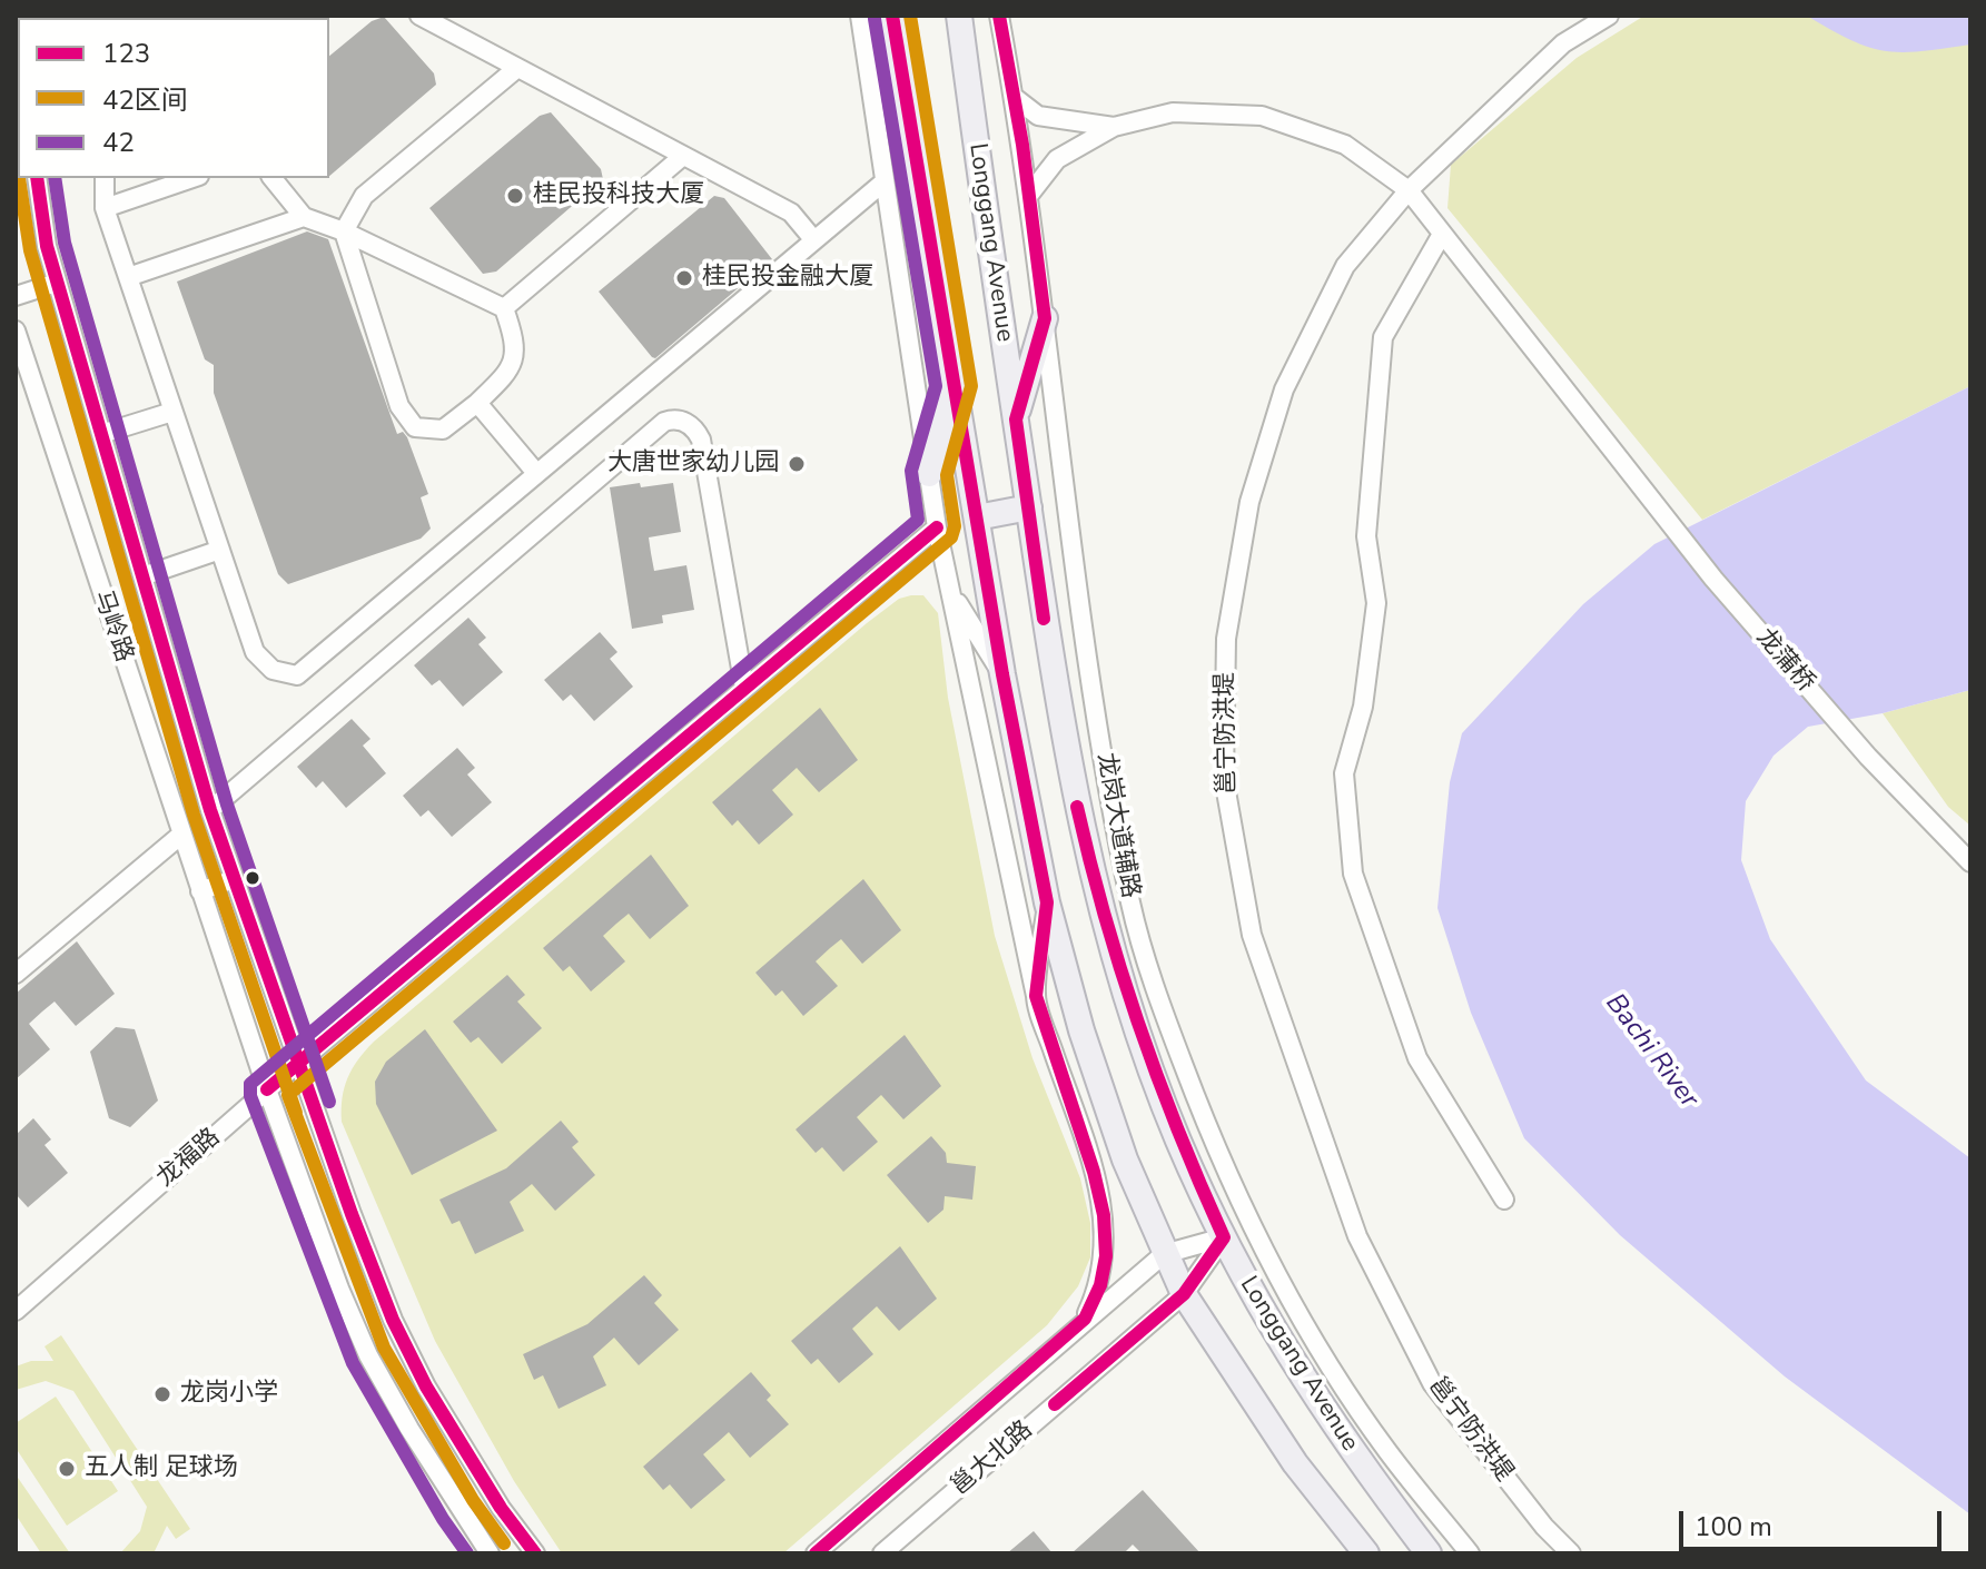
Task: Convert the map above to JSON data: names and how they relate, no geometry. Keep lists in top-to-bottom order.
{
  "streets": {
    "main road": ["Longgang Avenue"],
    "street": [
      "马岭路",
      "龙蒲桥",
      "邕宁防洪堤",
      "龙岗大道辅路",
      "龙福路",
      "邕大北路"
    ]
  },
  "crossings": [
    ["Longgang Avenue", "邕大北路"],
    ["马岭路", "龙福路"],
    ["龙蒲桥", "邕宁防洪堤"]
  ],
  "water": ["Bachi River"],
  "places": [
    "桂民投科技大厦",
    "桂民投金融大厦",
    "大唐世家幼儿园",
    "龙岗小学",
    "五人制 足球场"
  ],
  "lines": ["transit line 123", "transit line 42区间", "transit line 42"],
  "legend": ["123", "42区间", "42"],
  "scale_bar": "100 m"
}
